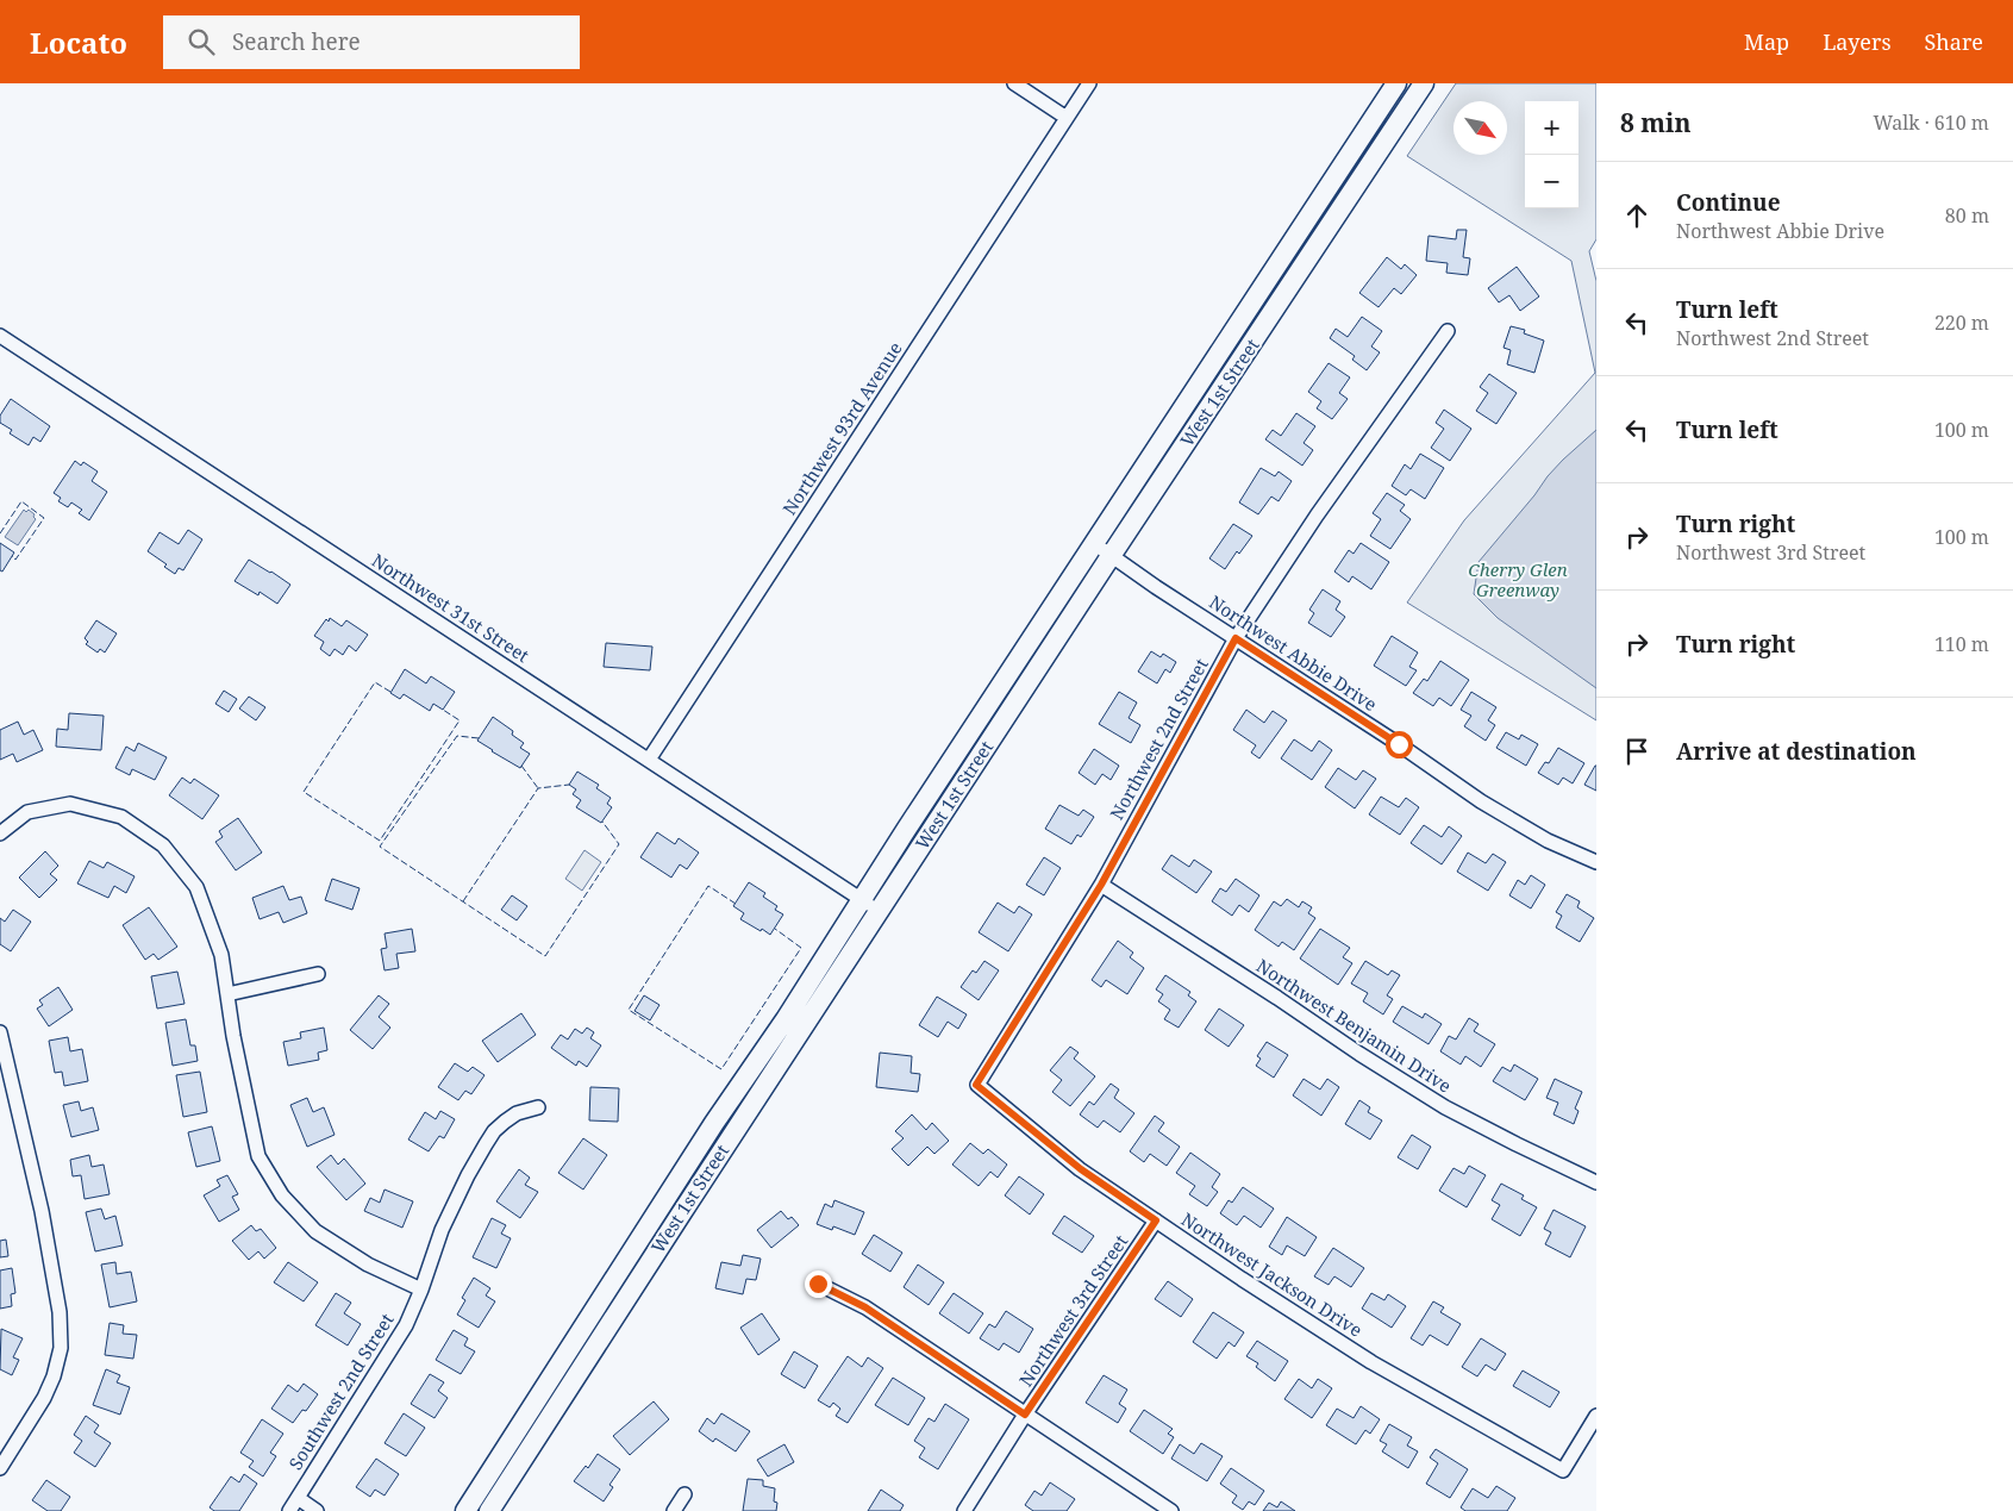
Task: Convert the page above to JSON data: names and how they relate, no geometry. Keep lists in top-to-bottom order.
{
  "streets": {
    "main road": ["West 1st Street"],
    "street": [
      "Northwest 93rd Avenue",
      "Northwest 31st Street",
      "Northwest Abbie Drive",
      "Northwest 2nd Street",
      "Northwest Benjamin Drive",
      "Northwest Jackson Drive",
      "Northwest 3rd Street",
      "Southwest 2nd Street"
    ]
  },
  "crossings": [
    ["West 1st Street", "Northwest 31st Street"],
    ["West 1st Street", "Northwest Abbie Drive"],
    ["Northwest 93rd Avenue", "Northwest 31st Street"],
    ["Northwest Abbie Drive", "Northwest 2nd Street"],
    ["Northwest 2nd Street", "Northwest Benjamin Drive"],
    ["Northwest 2nd Street", "Northwest Jackson Drive"],
    ["Northwest Jackson Drive", "Northwest 3rd Street"]
  ],
  "parks": ["Cherry Glen Greenway"],
  "north": "bottom right",
  "page": {
    "header": "Locato",
    "search": "Search here",
    "nav": ["Map", "Layers", "Share"],
    "heading": ["8 min", "Walk · 610 m"],
    "map_buttons": ["+", "−"],
    "list": [
      ["Continue", "Northwest Abbie Drive", "80 m"],
      ["Turn left", "Northwest 2nd Street", "220 m"],
      ["Turn left", "100 m"],
      ["Turn right", "Northwest 3rd Street", "100 m"],
      ["Turn right", "110 m"],
      "Arrive at destination"
    ]
  }
}
